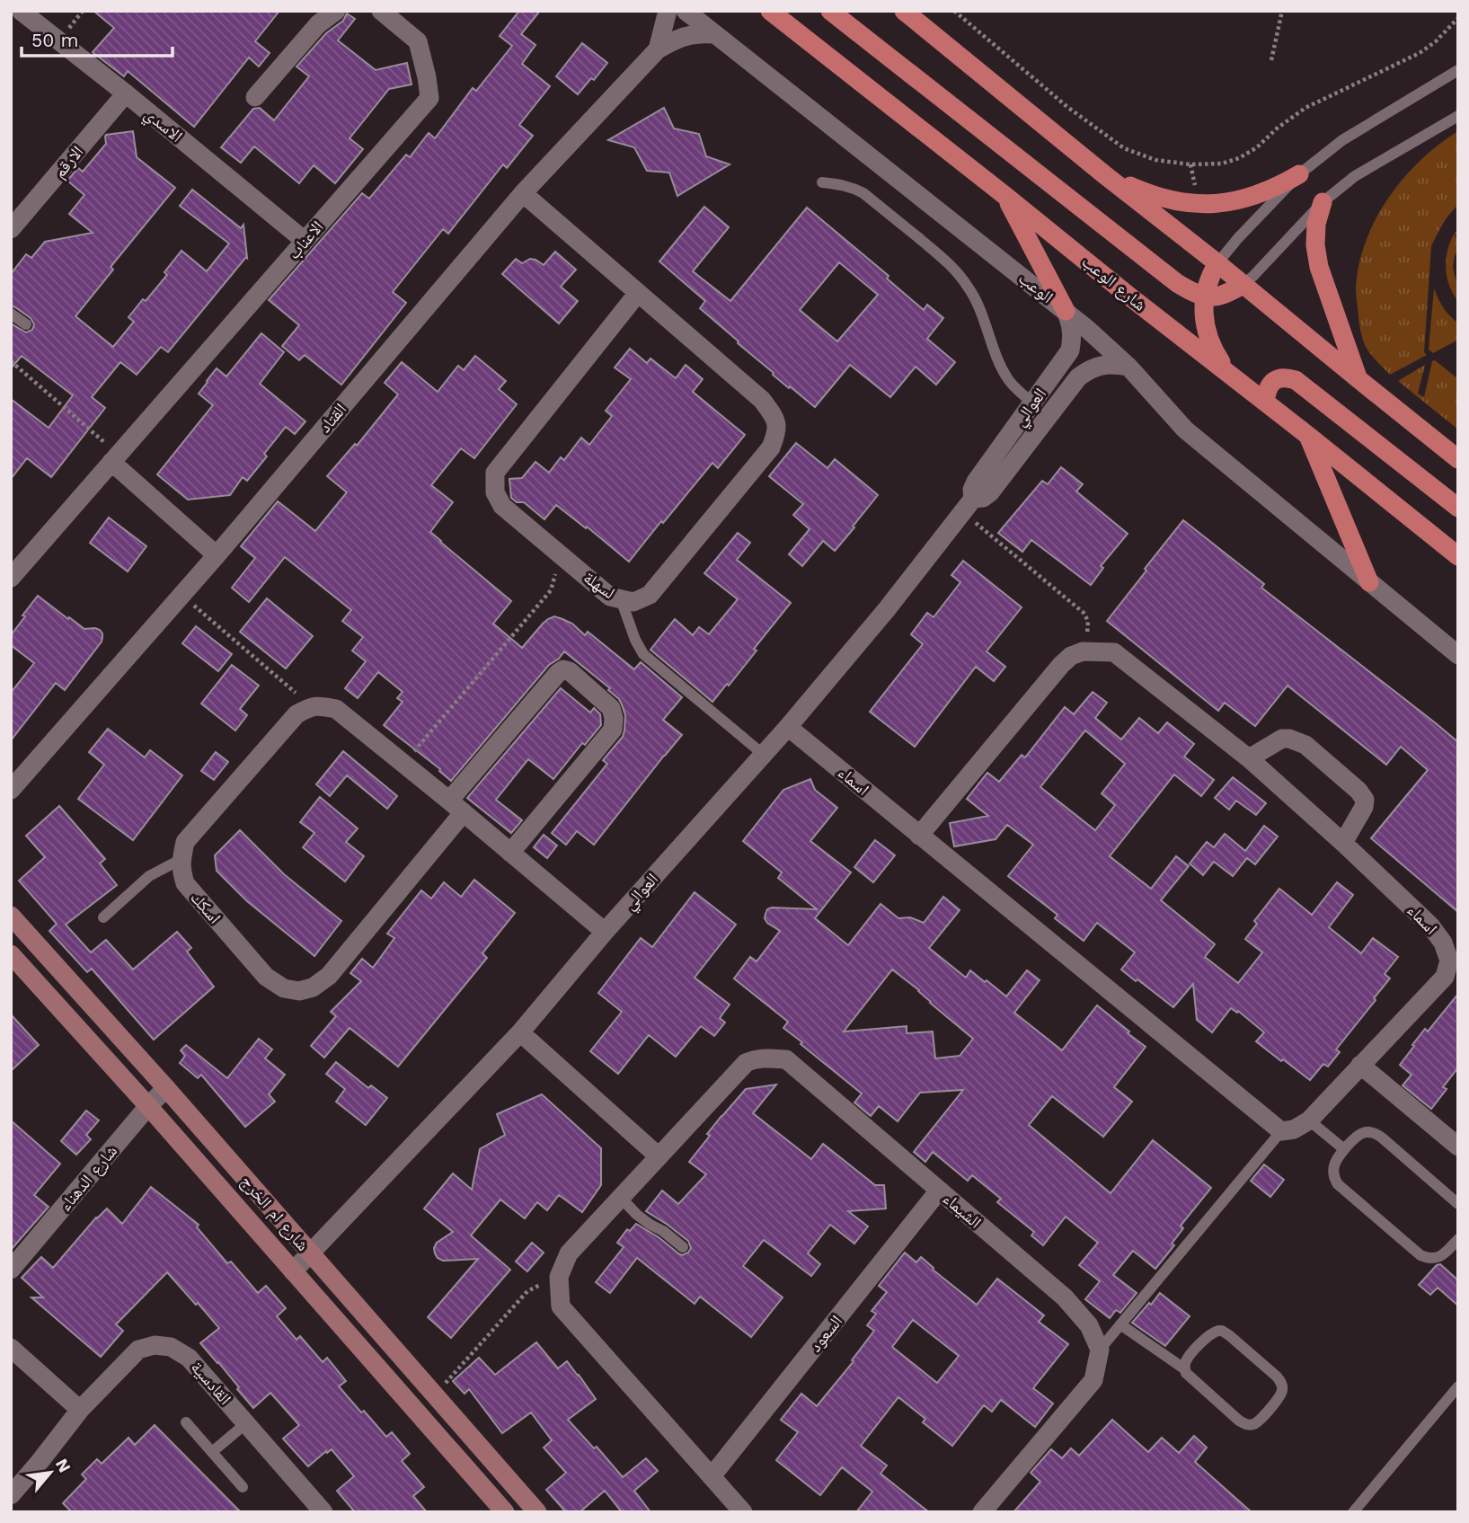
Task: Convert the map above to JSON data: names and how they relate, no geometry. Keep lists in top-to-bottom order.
{
  "streets": {
    "main road": ["شارع الوعب"],
    "street": [
      "الاسدي",
      "الارقم",
      "الاعناب",
      "الوعب",
      "العوالي",
      "القتاد",
      "لسهلة",
      "اسماء",
      "اسكك",
      "شارع الدهناء",
      "الشيماء",
      "شارع ام الخرج",
      "السعود",
      "القادسية"
    ]
  },
  "crossings": [
    ["الاسدي", "الارقم"],
    ["الاسدي", "الاعناب"],
    ["الوعب", "العوالي"],
    ["الوعب", "القتاد"],
    ["العوالي", "اسماء"],
    ["العوالي", "شارع ام الخرج"],
    ["القتاد", "لسهلة"],
    ["شارع الدهناء", "شارع ام الخرج"],
    ["الشيماء", "السعود"]
  ],
  "scale_bar": "50 m",
  "north": "top right"
}
